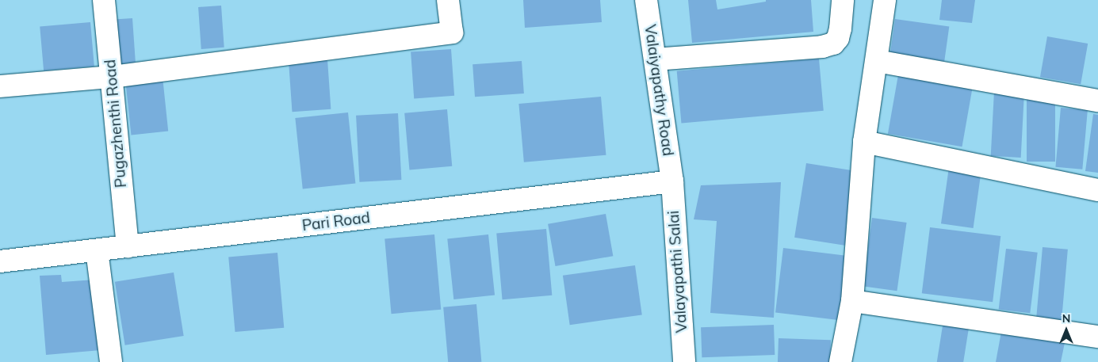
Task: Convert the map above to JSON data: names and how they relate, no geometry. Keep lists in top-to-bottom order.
{
  "streets": {
    "street": [
      "Valaiyapathy Road",
      "Pugazhenthi Road",
      "Pari Road",
      "Valayapathi Salai"
    ]
  },
  "crossings": [
    ["Valaiyapathy Road", "Pari Road"],
    ["Valaiyapathy Road", "Valayapathi Salai"],
    ["Pugazhenthi Road", "Pari Road"],
    ["Pari Road", "Valayapathi Salai"]
  ],
  "north": "top"
}
